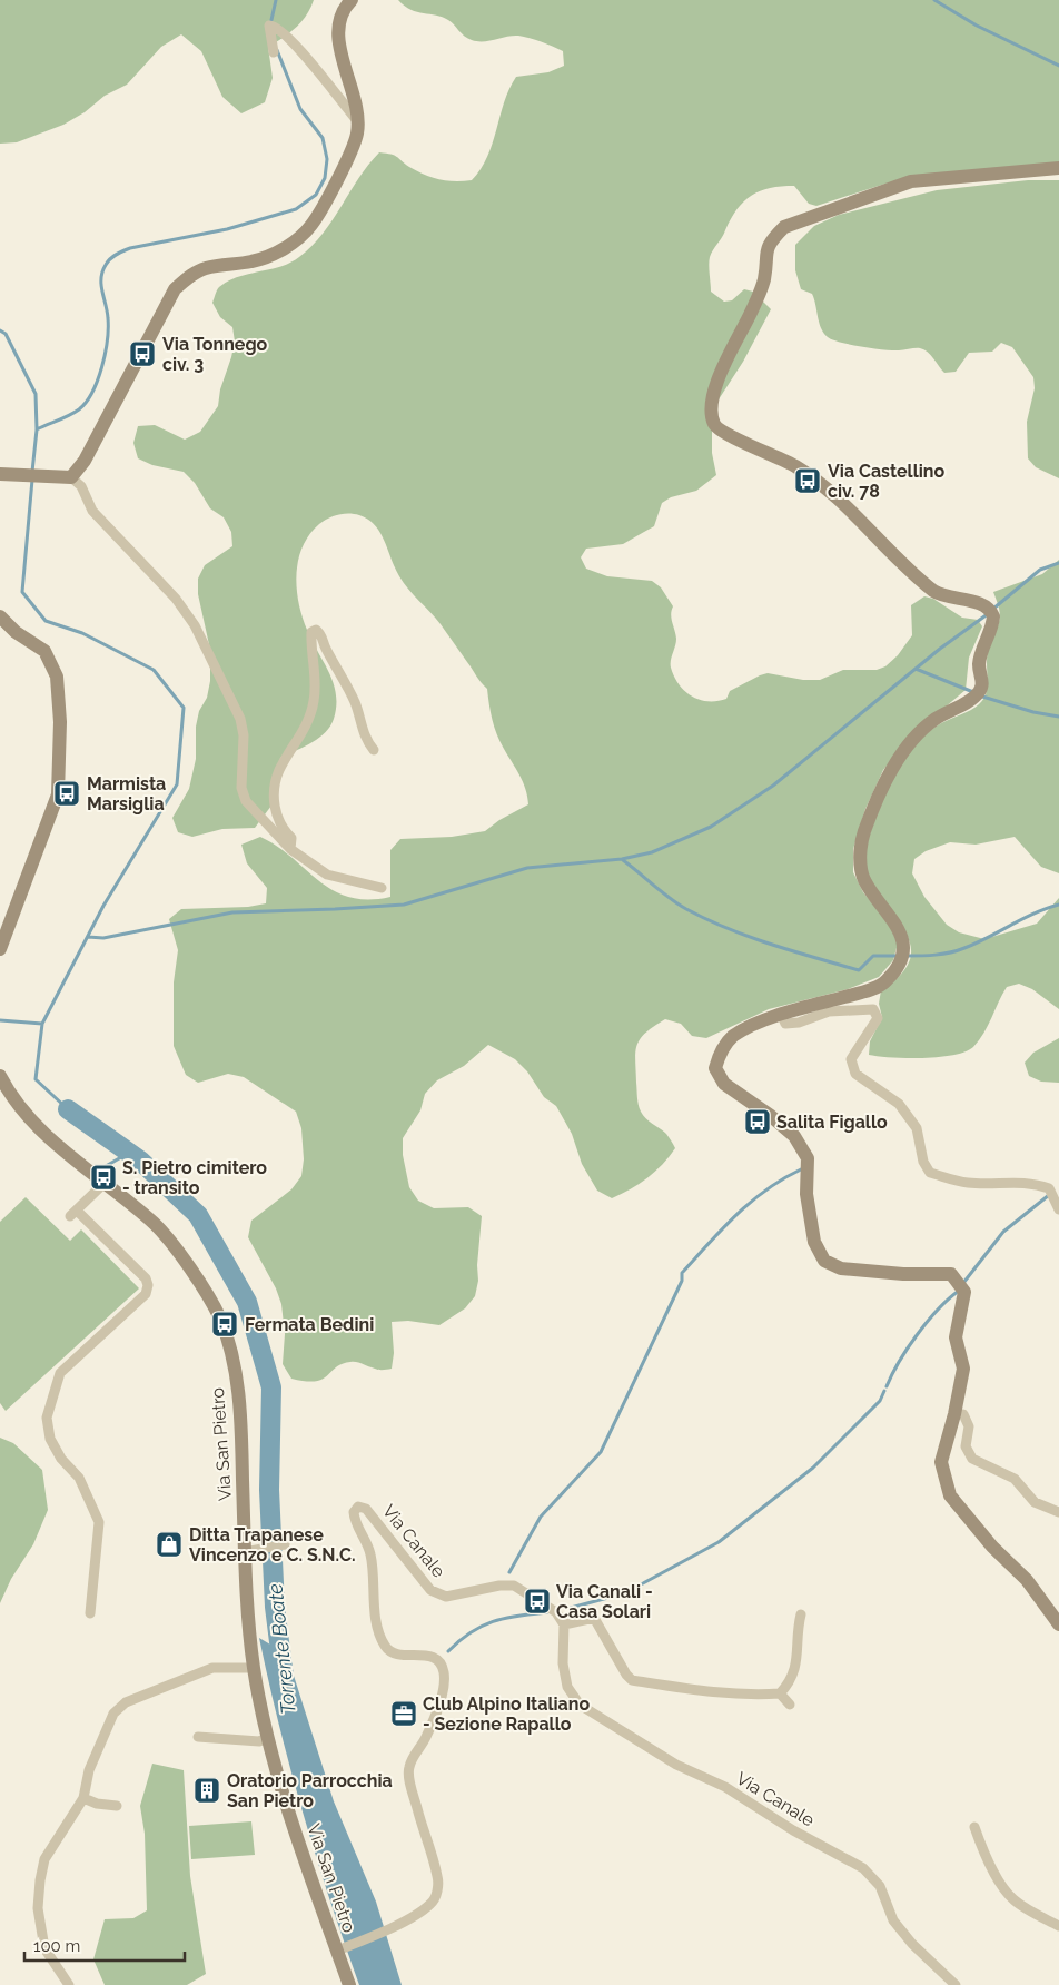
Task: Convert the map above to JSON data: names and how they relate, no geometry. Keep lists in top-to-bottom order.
{
  "streets": {
    "street": ["Via San Pietro", "Via Canale"]
  },
  "crossings": [
    ["Via San Pietro", "Via Canale"]
  ],
  "water": ["Torrente Boate"],
  "places": {
    "bus stop": [
      "Via Tonnego civ. 3",
      "Via Castellino civ. 78",
      "Marmista Marsiglia",
      "Salita Figallo",
      "S. Pietro cimitero - transito",
      "Fermata Bedini",
      "Via Canali - Casa Solari"
    ],
    "shop": ["Ditta Trapanese Vincenzo e C. S.N.C."],
    "office": ["Club Alpino Italiano - Sezione Rapallo"],
    "building": ["Oratorio Parrocchia San Pietro"]
  },
  "scale_bar": "100 m"
}
